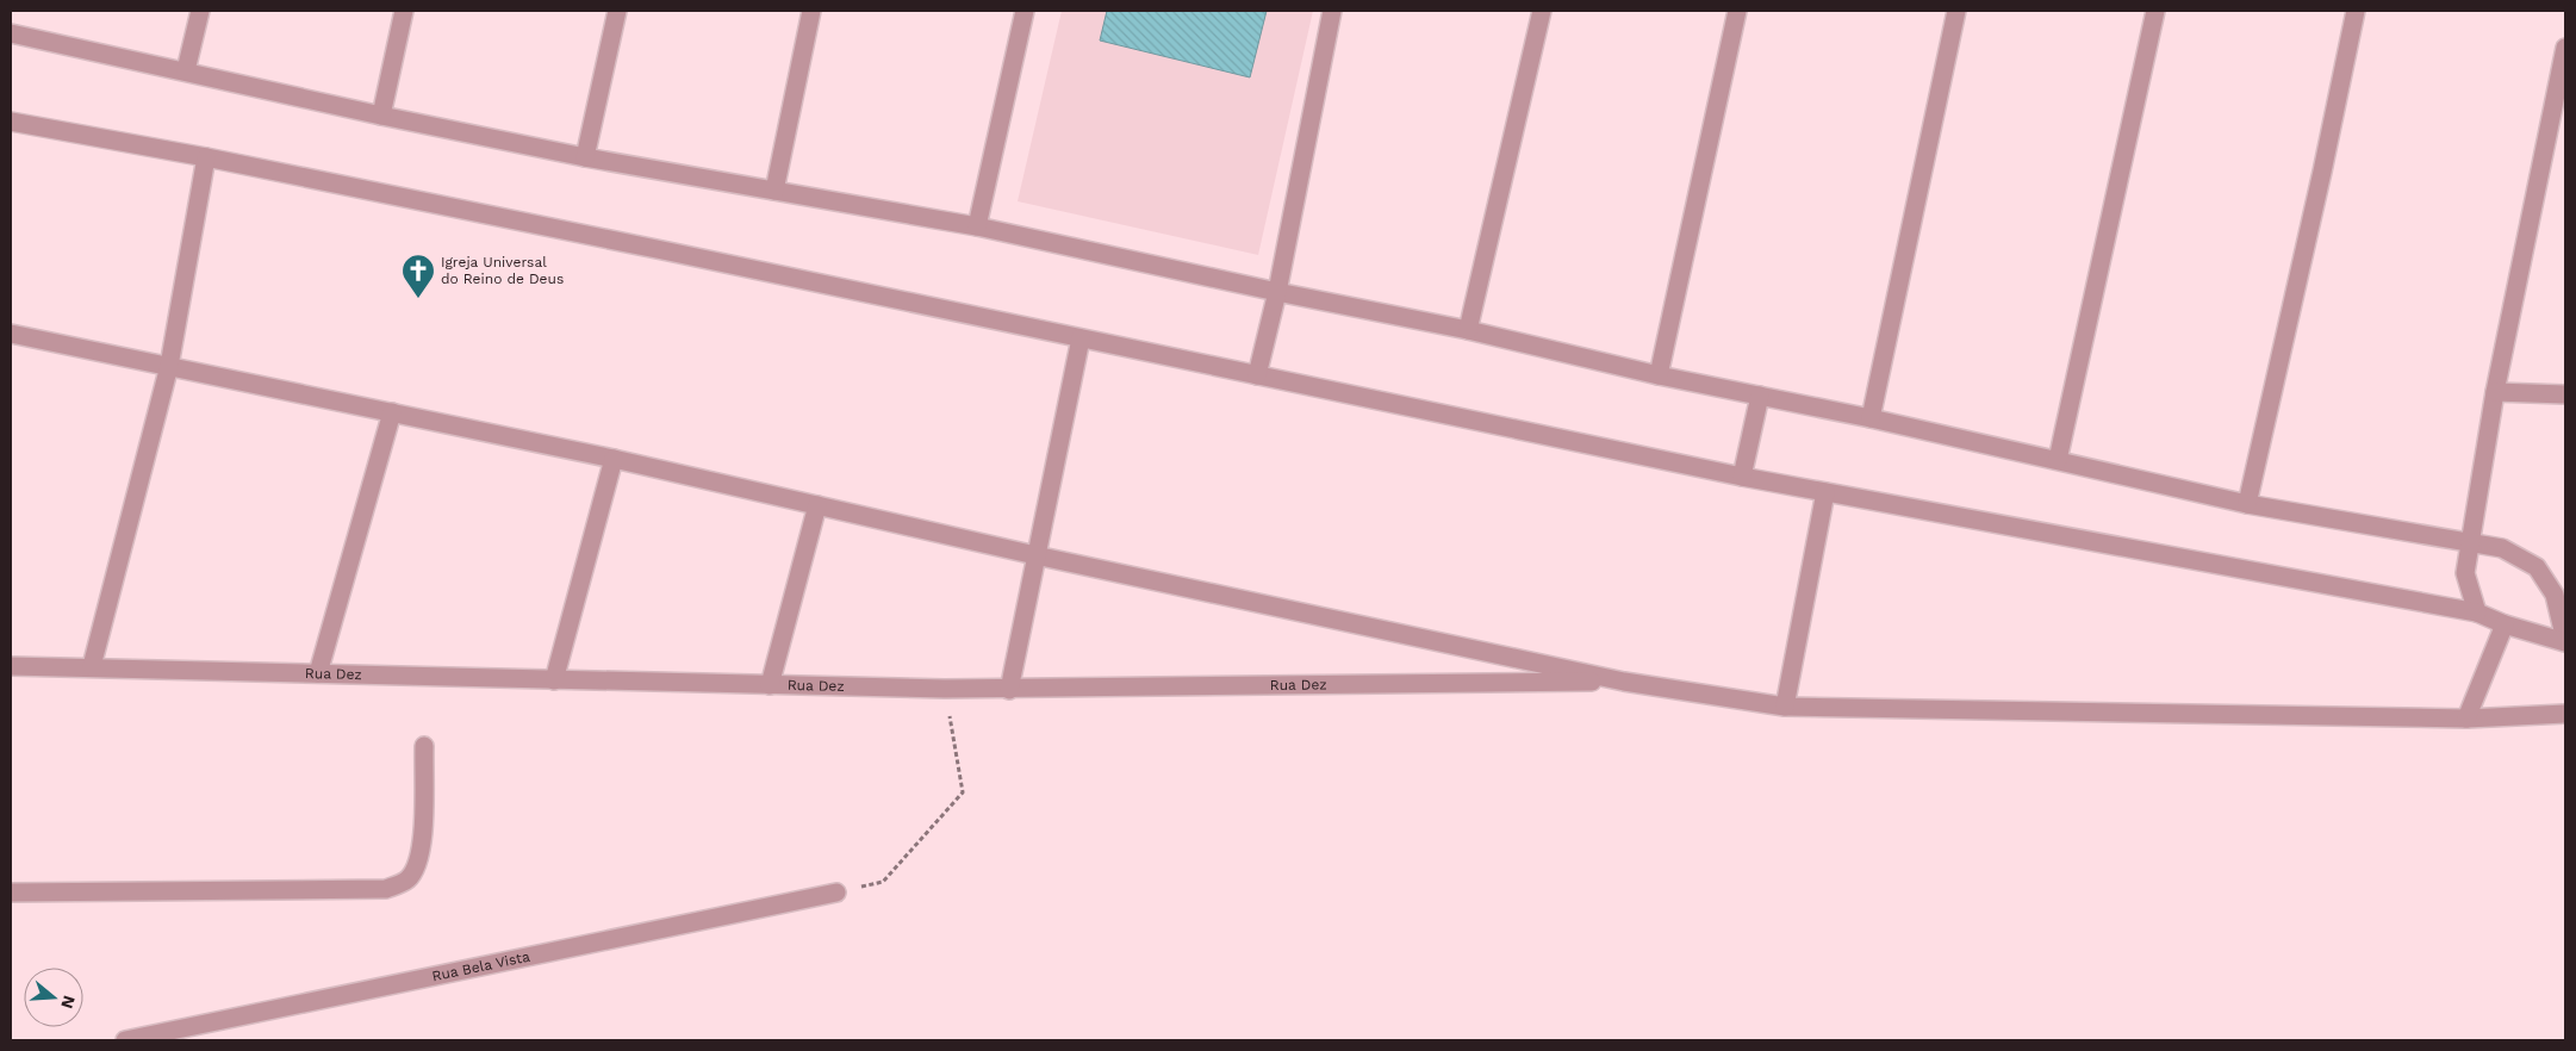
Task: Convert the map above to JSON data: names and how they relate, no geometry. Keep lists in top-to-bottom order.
{
  "streets": {
    "street": ["Rua Dez", "Rua Bela Vista"]
  },
  "places": {
    "church": ["Igreja Universal do Reino de Deus"]
  },
  "north": "right"
}
